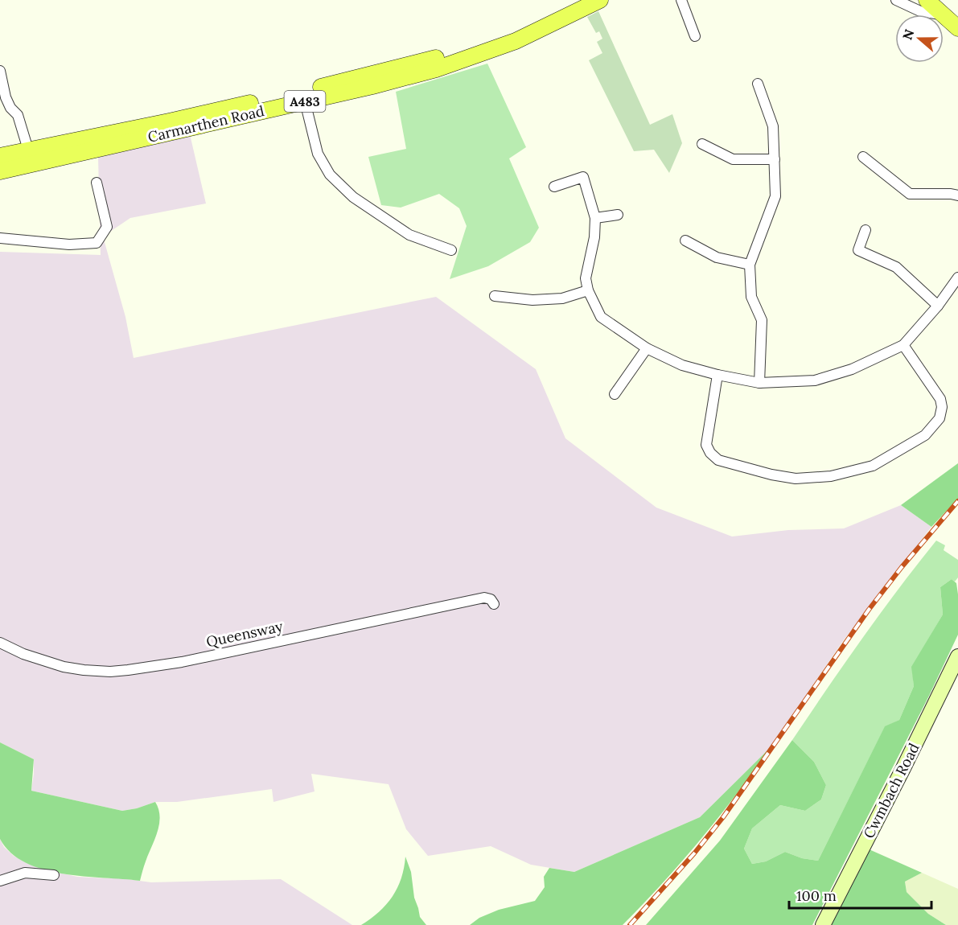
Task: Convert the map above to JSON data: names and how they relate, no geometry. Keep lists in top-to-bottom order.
{
  "streets": {
    "main road": ["A483", "Carmarthen Road", "Cwmbach Road"],
    "street": ["Queensway"]
  },
  "scale_bar": "100 m",
  "north": "left"
}
